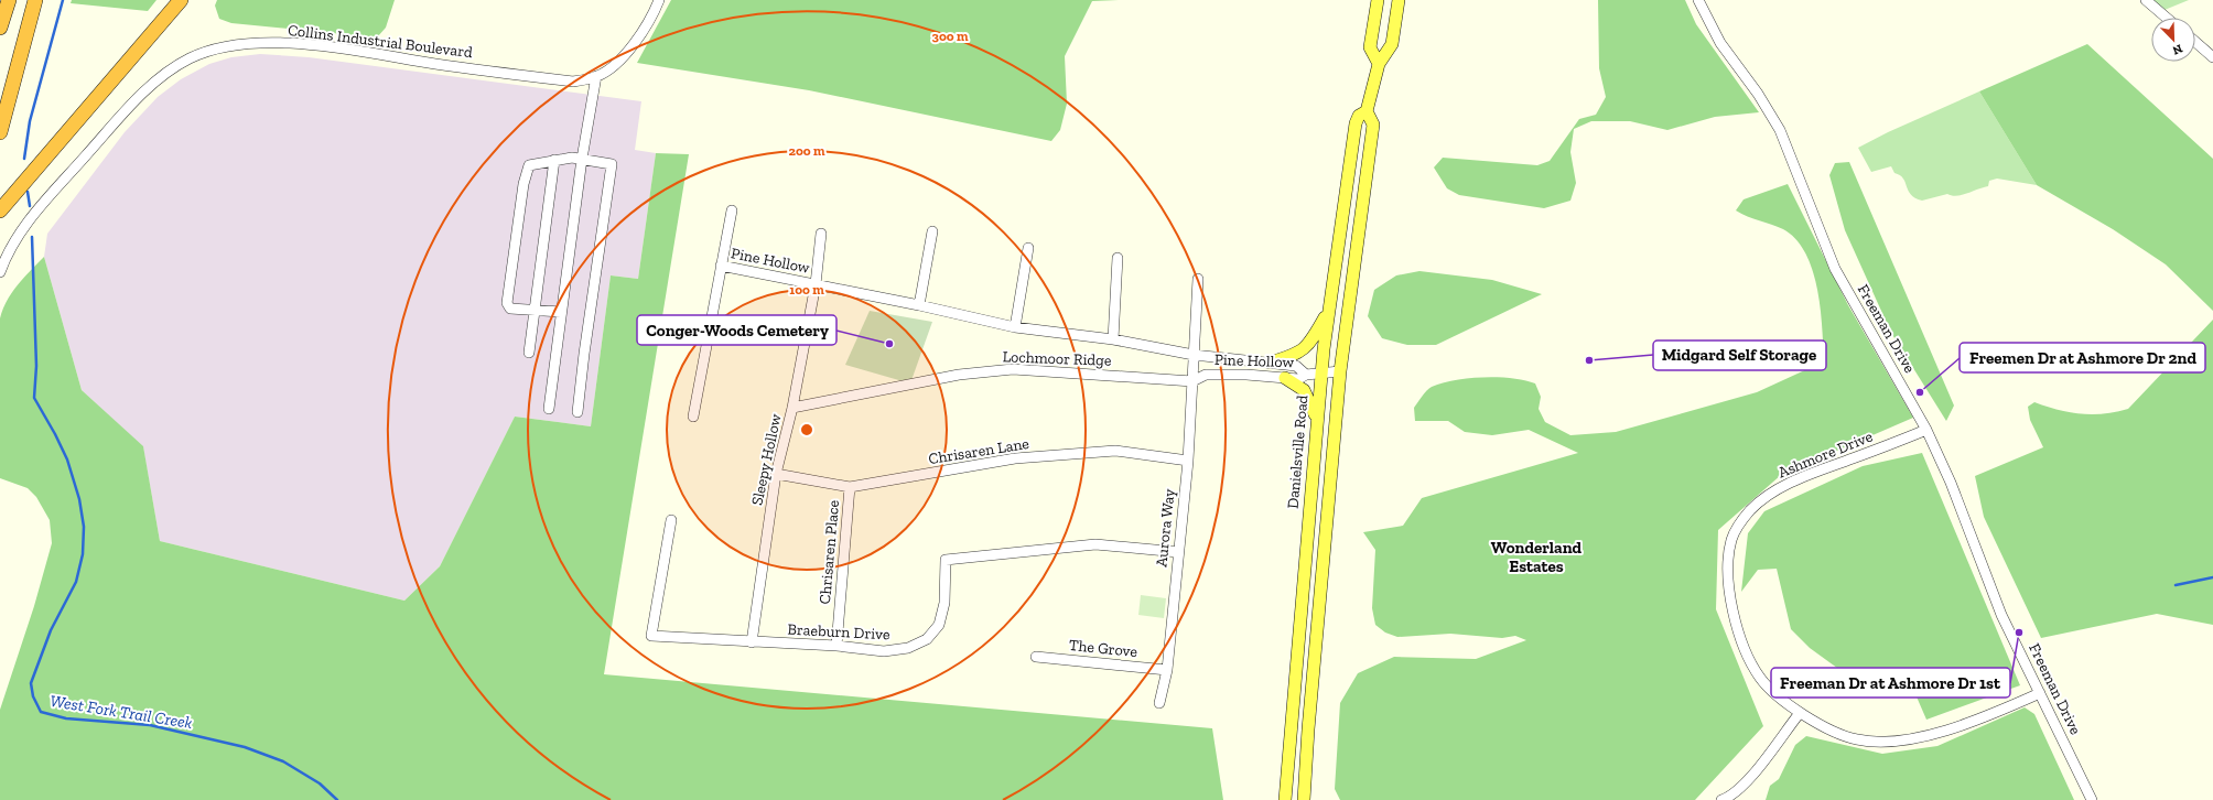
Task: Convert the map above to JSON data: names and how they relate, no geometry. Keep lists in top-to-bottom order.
{
  "streets": {
    "main road": ["Danielsville Road"],
    "street": [
      "Collins Industrial Boulevard",
      "Pine Hollow",
      "Freeman Drive",
      "Lochmoor Ridge",
      "Chrisaren Lane",
      "Ashmore Drive",
      "Sleepy Hollow",
      "Aurora Way",
      "Chrisaren Place",
      "Braeburn Drive",
      "The Grove"
    ]
  },
  "crossings": [
    ["Pine Hollow", "Lochmoor Ridge"],
    ["Pine Hollow", "Sleepy Hollow"],
    ["Pine Hollow", "Aurora Way"],
    ["Freeman Drive", "Ashmore Drive"],
    ["Lochmoor Ridge", "Sleepy Hollow"],
    ["Lochmoor Ridge", "Aurora Way"],
    ["Chrisaren Lane", "Sleepy Hollow"],
    ["Chrisaren Lane", "Aurora Way"],
    ["Chrisaren Lane", "Chrisaren Place"],
    ["Sleepy Hollow", "Braeburn Drive"],
    ["Aurora Way", "Braeburn Drive"],
    ["Aurora Way", "The Grove"],
    ["Chrisaren Place", "Braeburn Drive"]
  ],
  "districts": ["Wonderland Estates"],
  "water": ["West Fork Trail Creek"],
  "places": [
    "Conger-Woods Cemetery",
    "Midgard Self Storage",
    "Freemen Dr at Ashmore Dr 2nd",
    "Freeman Dr at Ashmore Dr 1st"
  ],
  "north": "bottom right",
  "rings": ["300 m", "200 m", "100 m"]
}
